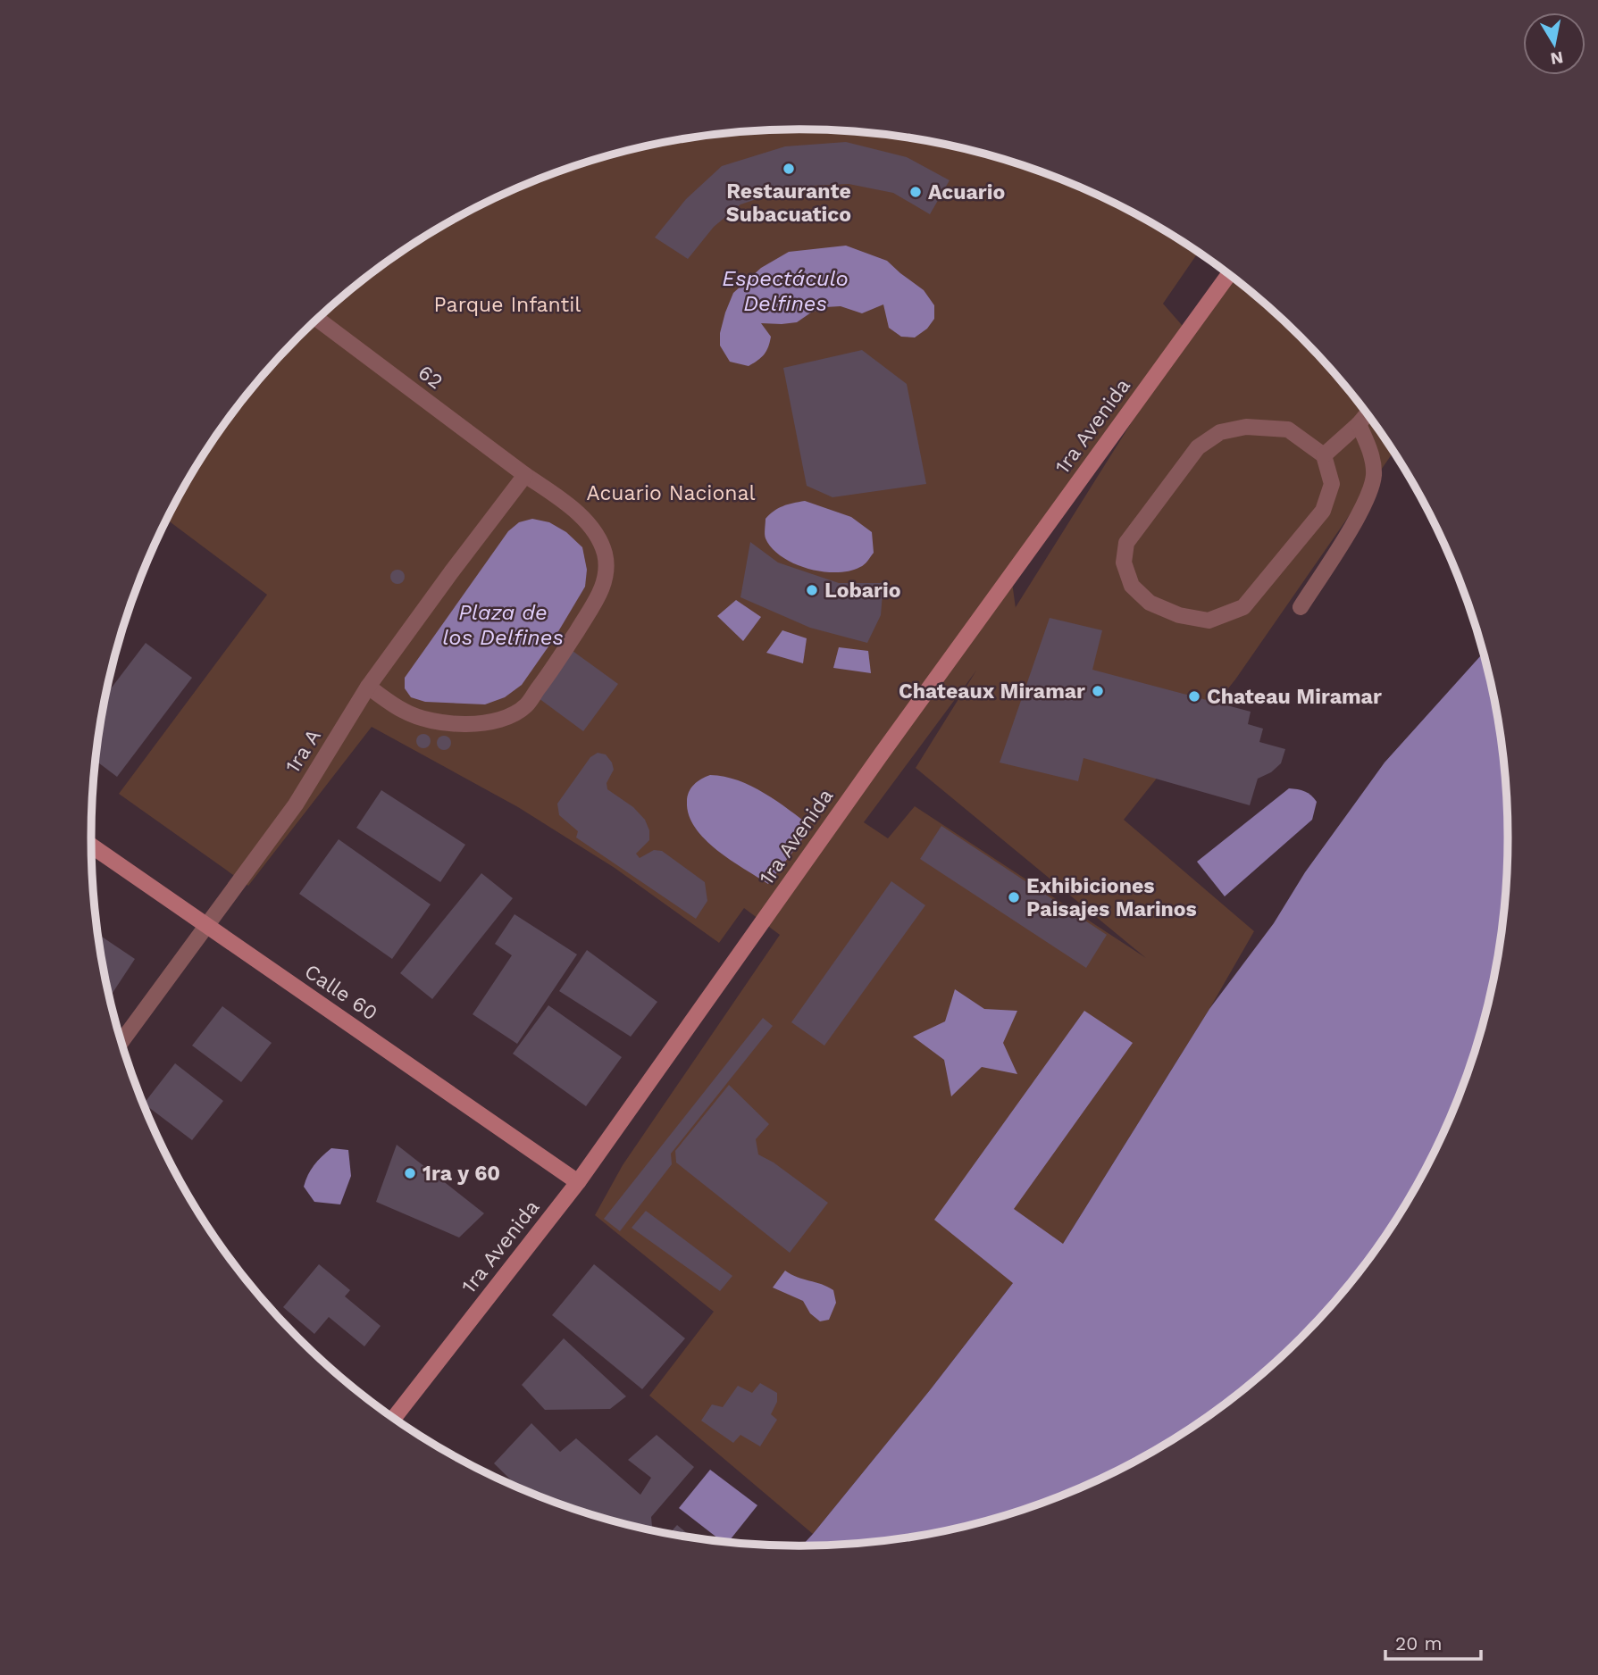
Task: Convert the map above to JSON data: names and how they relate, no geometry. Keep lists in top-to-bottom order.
{
  "streets": {
    "street": [
      "62",
      "1ra Avenida",
      "1ra A",
      "Calle 60"
    ]
  },
  "crossings": [
    ["62", "1ra A"],
    ["1ra Avenida", "Calle 60"],
    ["1ra A", "Calle 60"]
  ],
  "water": ["Espectáculo Delfines", "Plaza de los Delfines"],
  "parks": ["Parque Infantil", "Acuario Nacional"],
  "places": [
    "Restaurante Subacuatico",
    "Acuario",
    "Lobario",
    "Chateaux Miramar",
    "Chateau Miramar",
    "Exhibiciones Paisajes Marinos",
    "1ra y 60"
  ],
  "scale_bar": "20 m",
  "north": "bottom"
}
